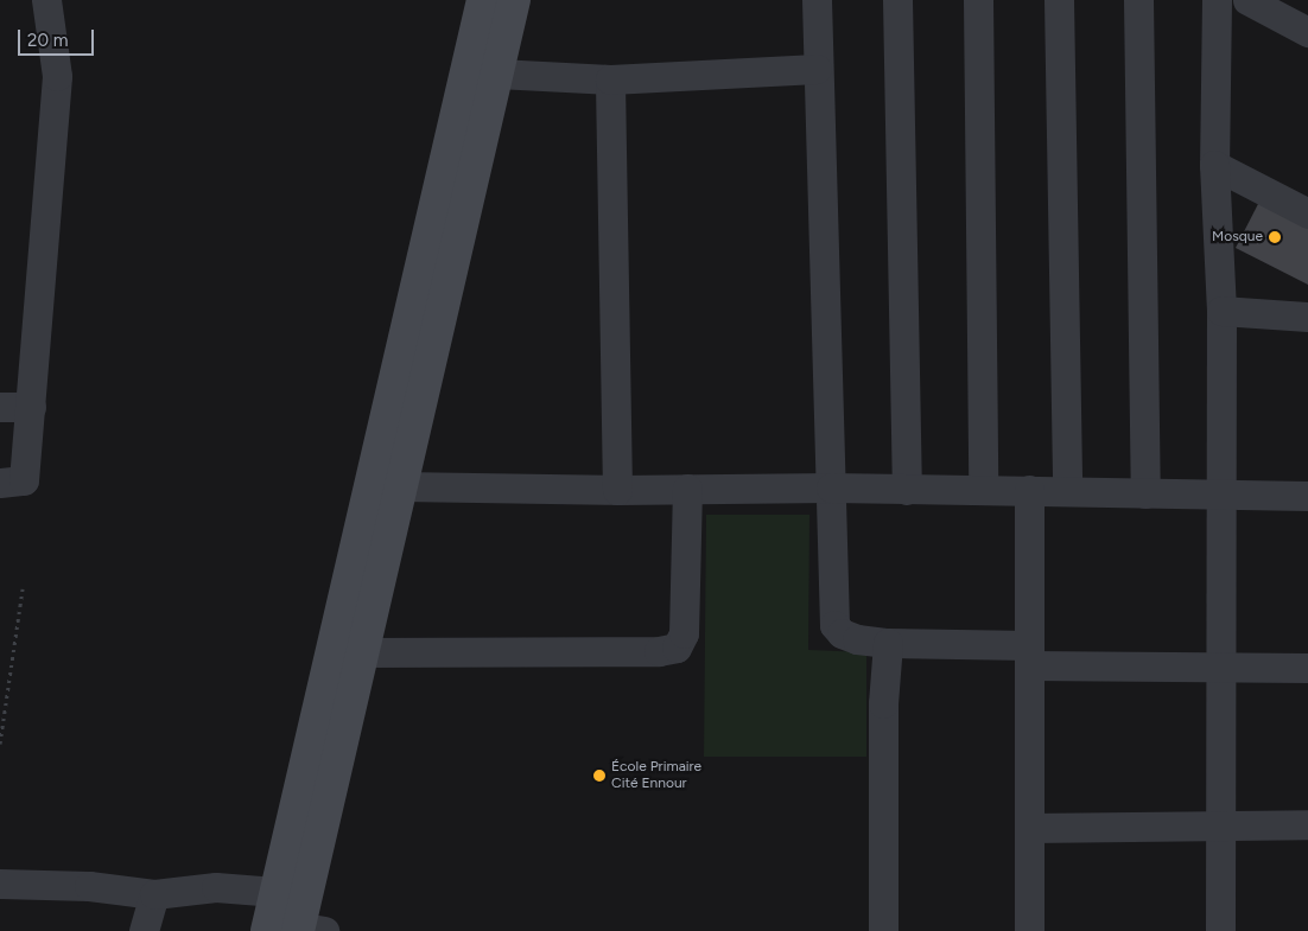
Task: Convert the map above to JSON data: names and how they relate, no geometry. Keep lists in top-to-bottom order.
{
  "places": ["Mosque", "École Primaire Cité Ennour"],
  "scale_bar": "20 m"
}
